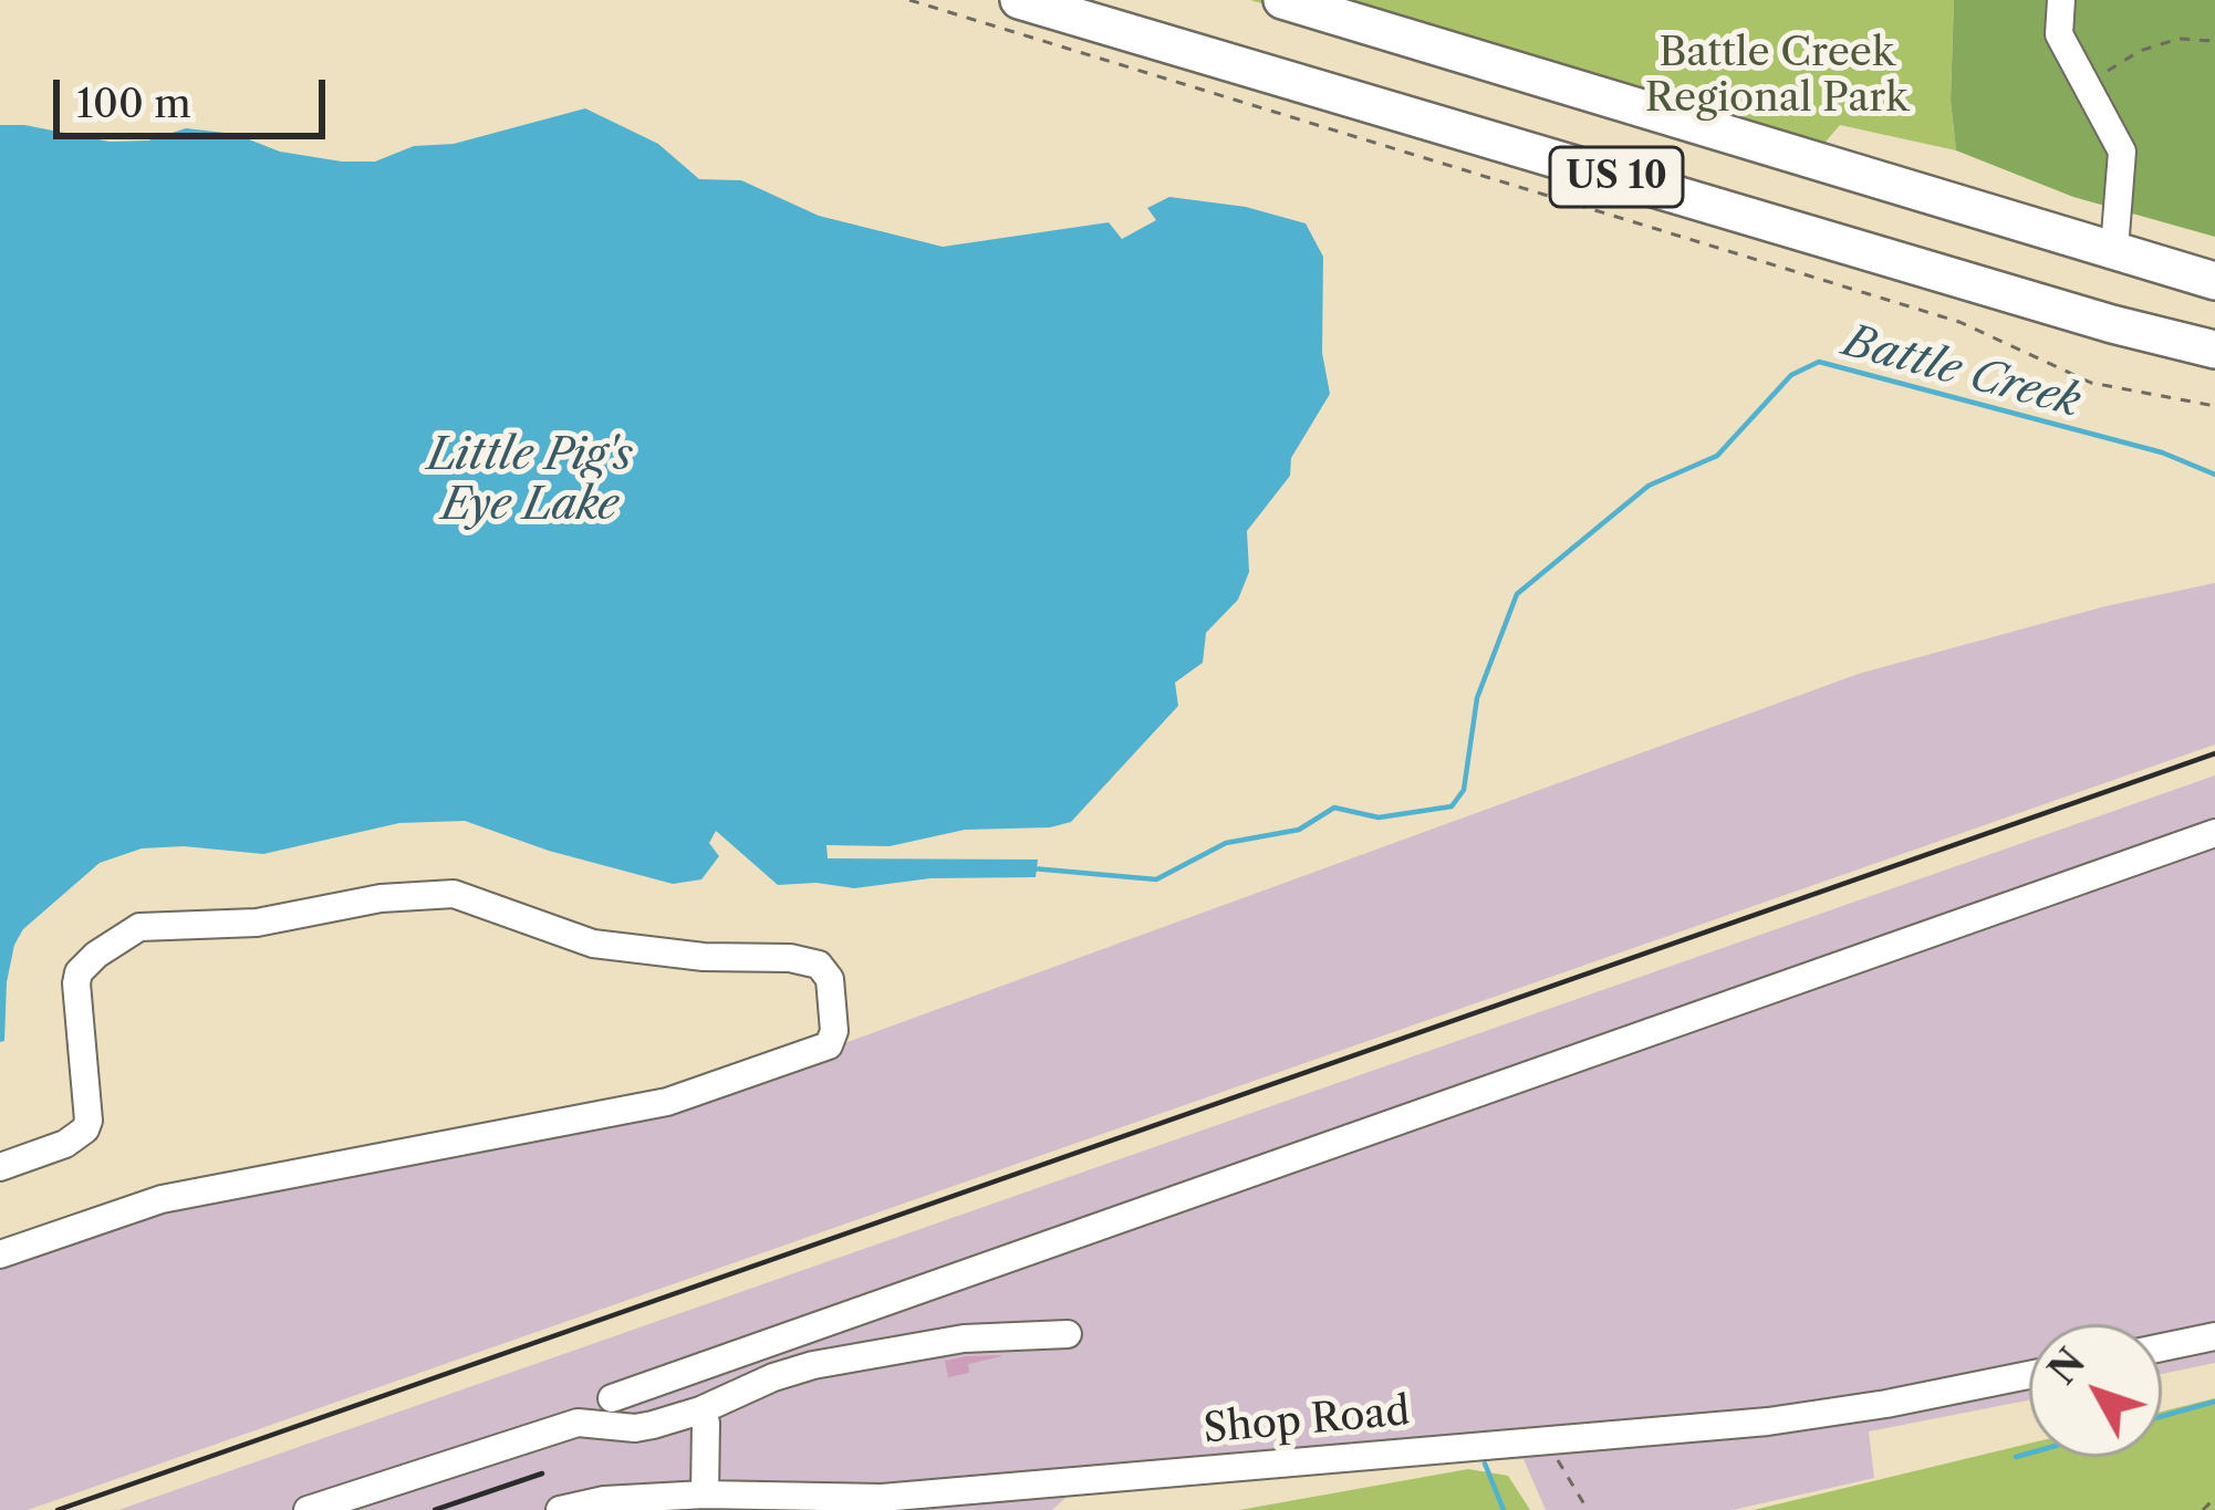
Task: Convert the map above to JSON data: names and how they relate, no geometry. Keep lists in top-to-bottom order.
{
  "streets": {
    "highway": ["US 10"],
    "street": ["Shop Road"]
  },
  "water": ["Battle Creek", "Little Pig's Eye Lake"],
  "parks": ["Battle Creek Regional Park"],
  "scale_bar": "100 m",
  "north": "top left"
}
